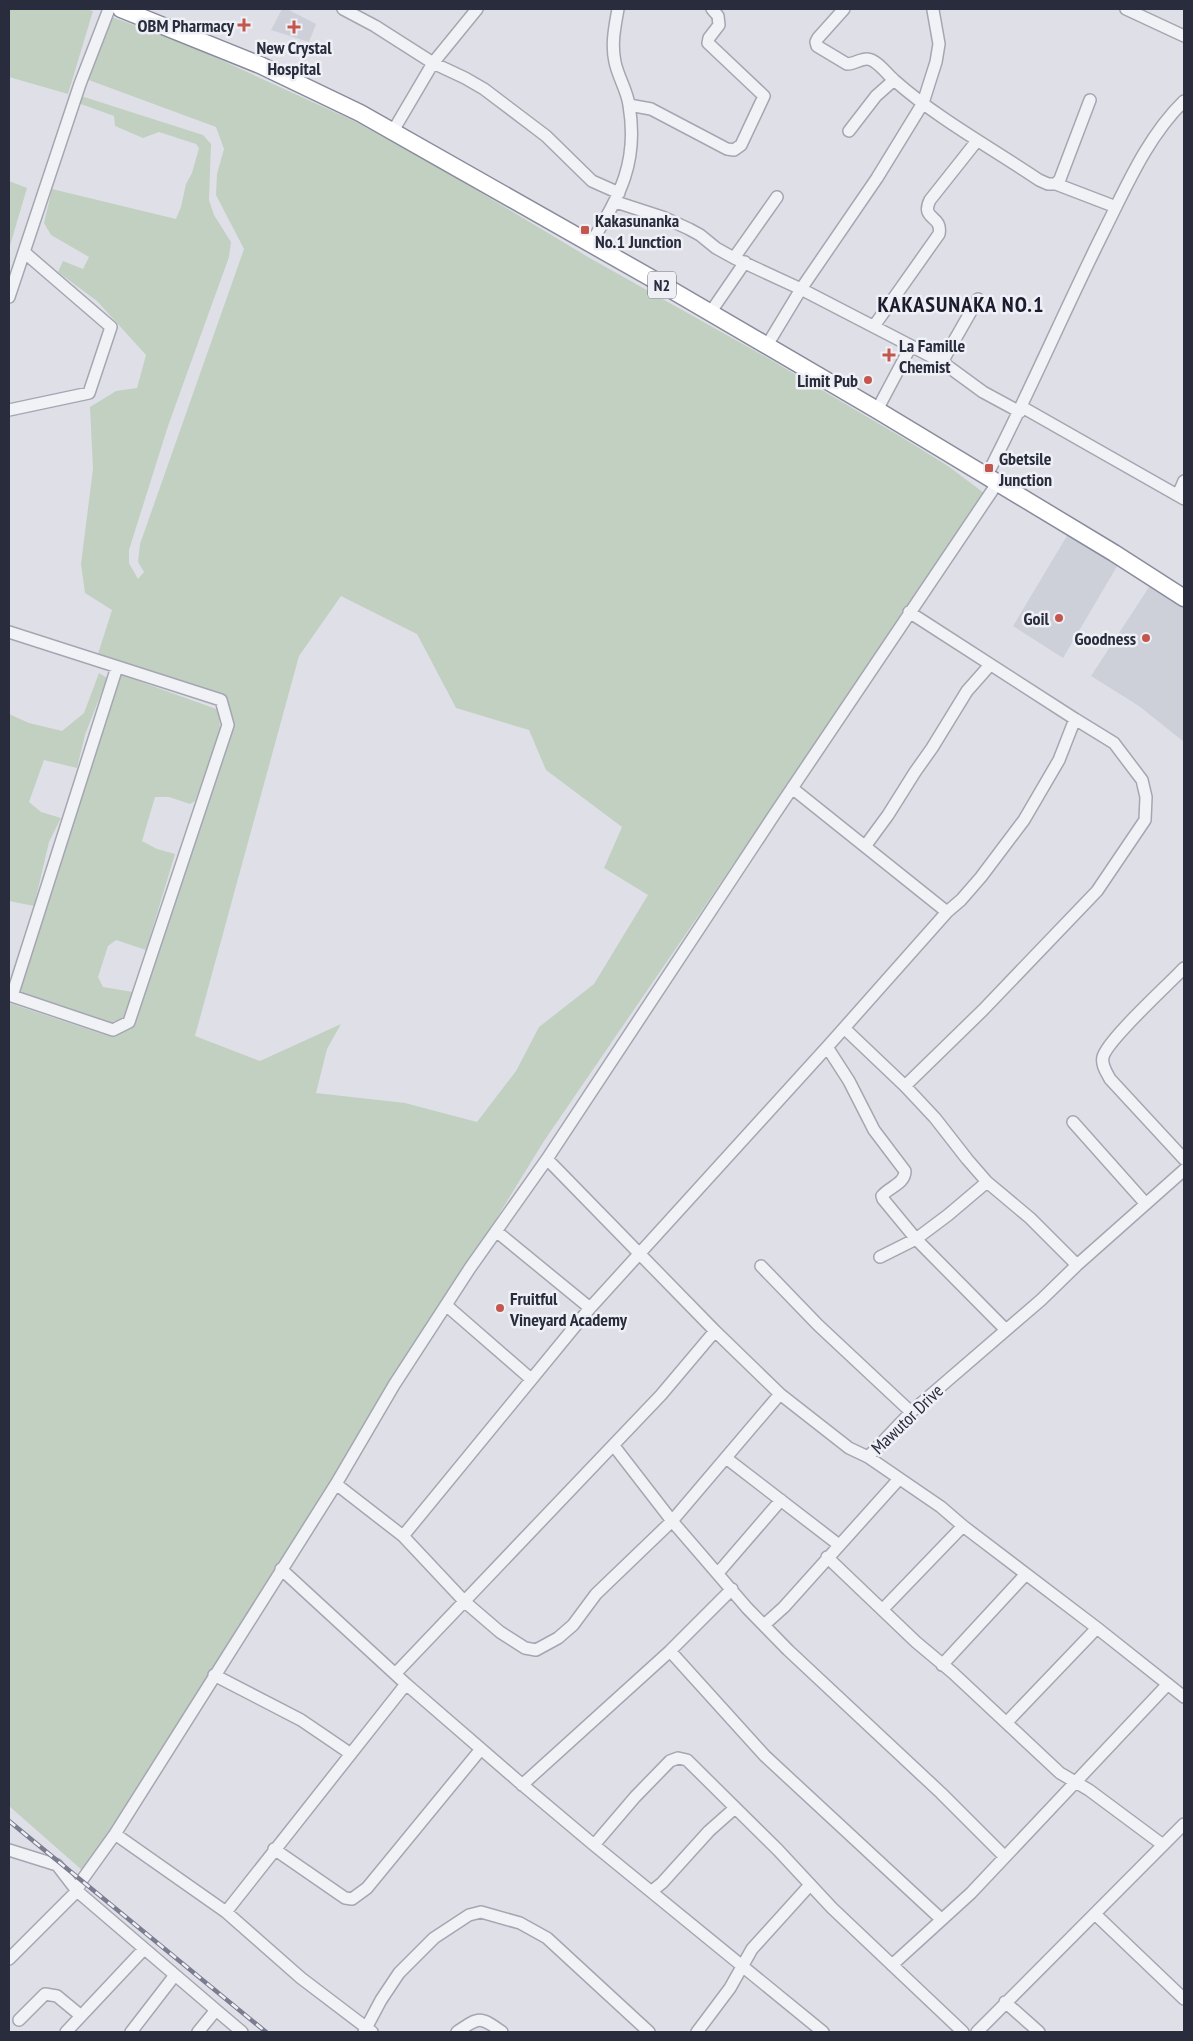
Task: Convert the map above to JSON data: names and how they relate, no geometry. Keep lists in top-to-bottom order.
{
  "streets": {
    "highway": ["N2"],
    "street": ["Mawutor Drive"]
  },
  "districts": ["KAKASUNAKA NO.1"],
  "places": {
    "health": ["OBM Pharmacy", "New Crystal Hospital", "La Famille Chemist"],
    "transit": ["Kakasunanka No.1 Junction", "Gbetsile Junction"],
    "other": [
      "Limit Pub",
      "Goil",
      "Goodness",
      "Fruitful Vineyard Academy"
    ]
  }
}
